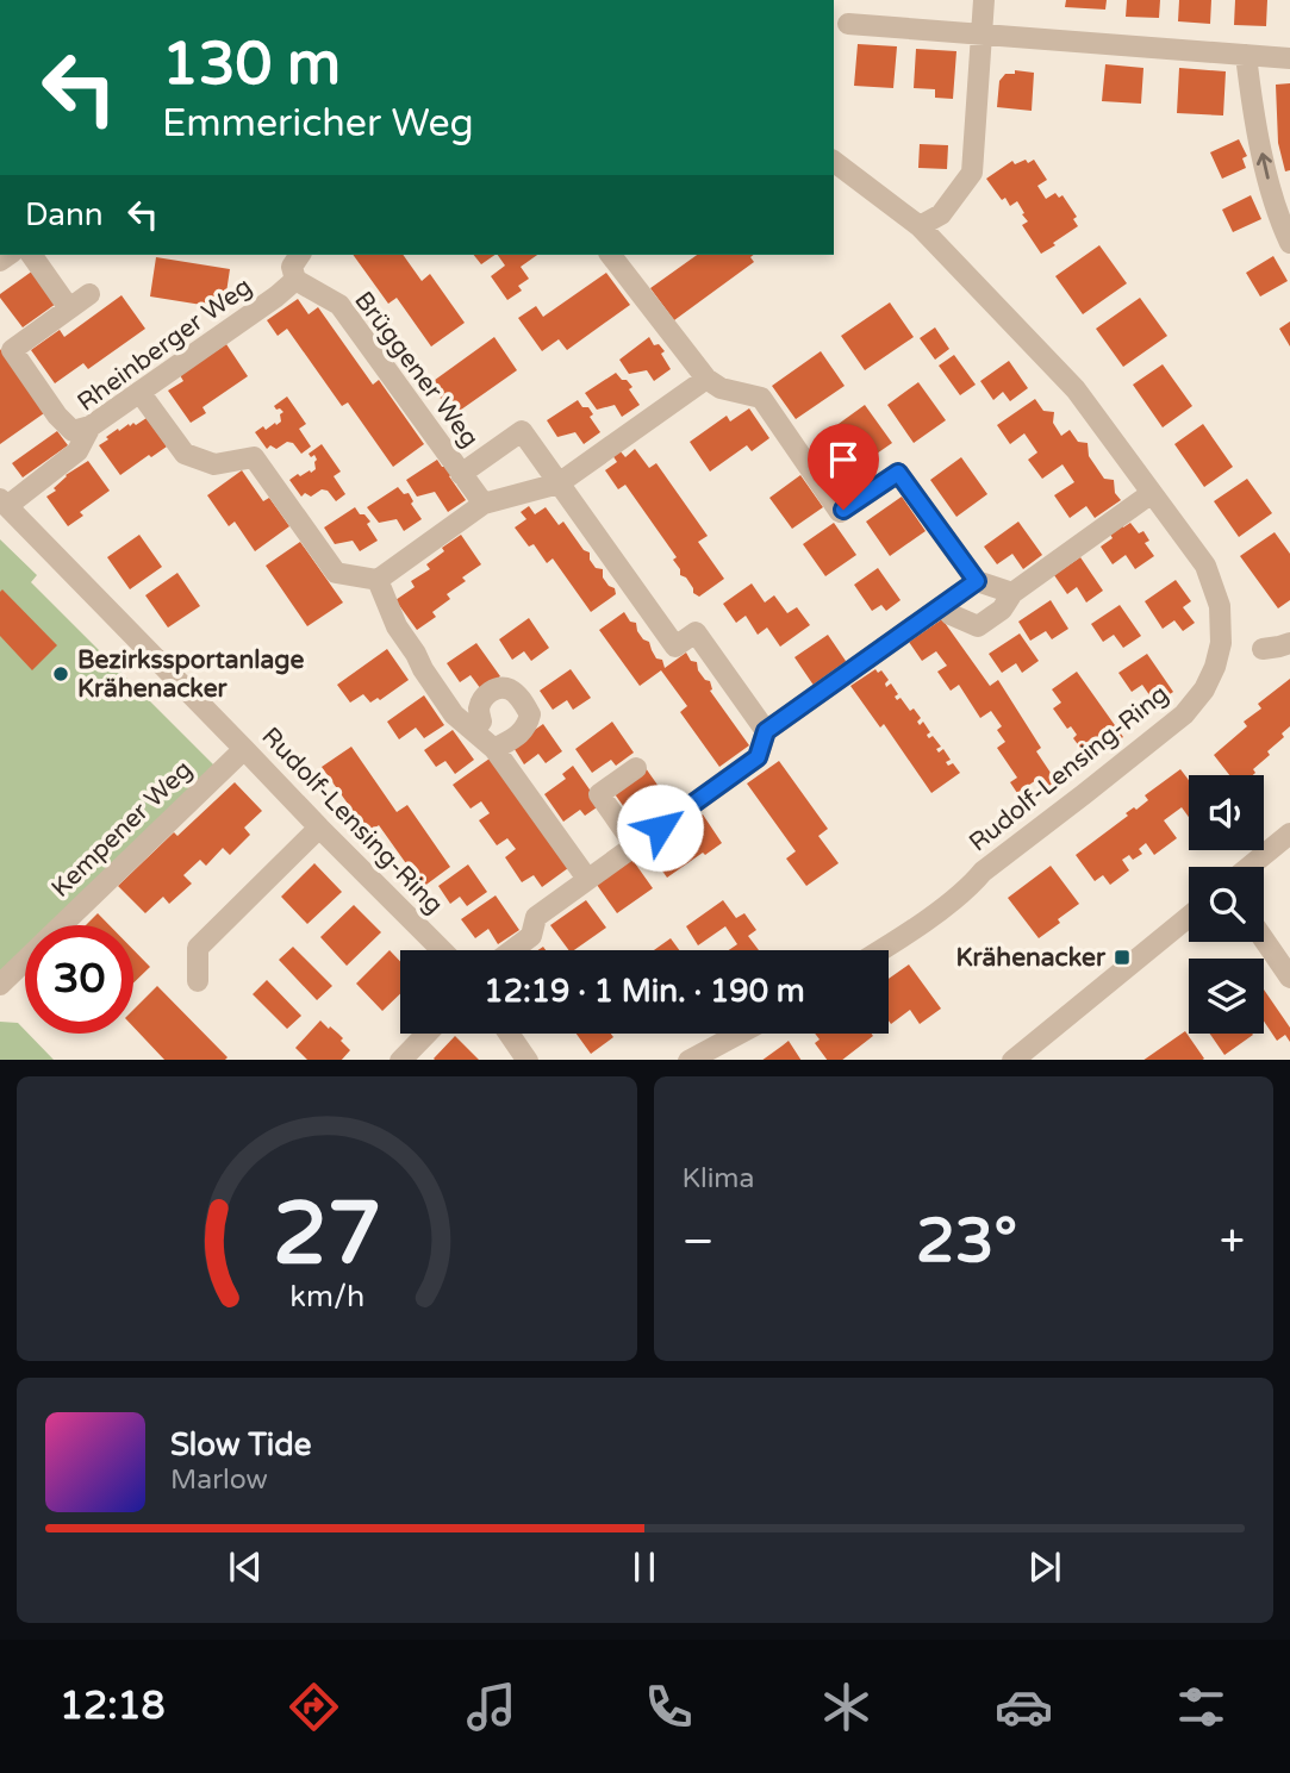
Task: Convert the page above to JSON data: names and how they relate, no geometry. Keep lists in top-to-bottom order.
{
  "streets": {
    "street": [
      "Rheinberger Weg",
      "Brüggener Weg",
      "Rudolf-Lensing-Ring",
      "Kempener Weg"
    ]
  },
  "crossings": [
    ["Rheinberger Weg", "Brüggener Weg"],
    ["Rheinberger Weg", "Rudolf-Lensing-Ring"],
    ["Rudolf-Lensing-Ring", "Kempener Weg"]
  ],
  "places": {
    "other": ["Bezirkssportanlage Krähenacker"],
    "transit": ["Krähenacker"]
  },
  "page": {
    "turn": ["130 m", "Emmericher Weg"],
    "then": "Dann",
    "limit": "30",
    "trip": "12:19 · 1 Min. · 190 m",
    "tile": "Klima",
    "heat": ["−", "23°", "+"],
    "song": ["Slow Tide", "Marlow"],
    "tabs": "12:18",
    "gauge": ["27", "km/h"]
  }
}
